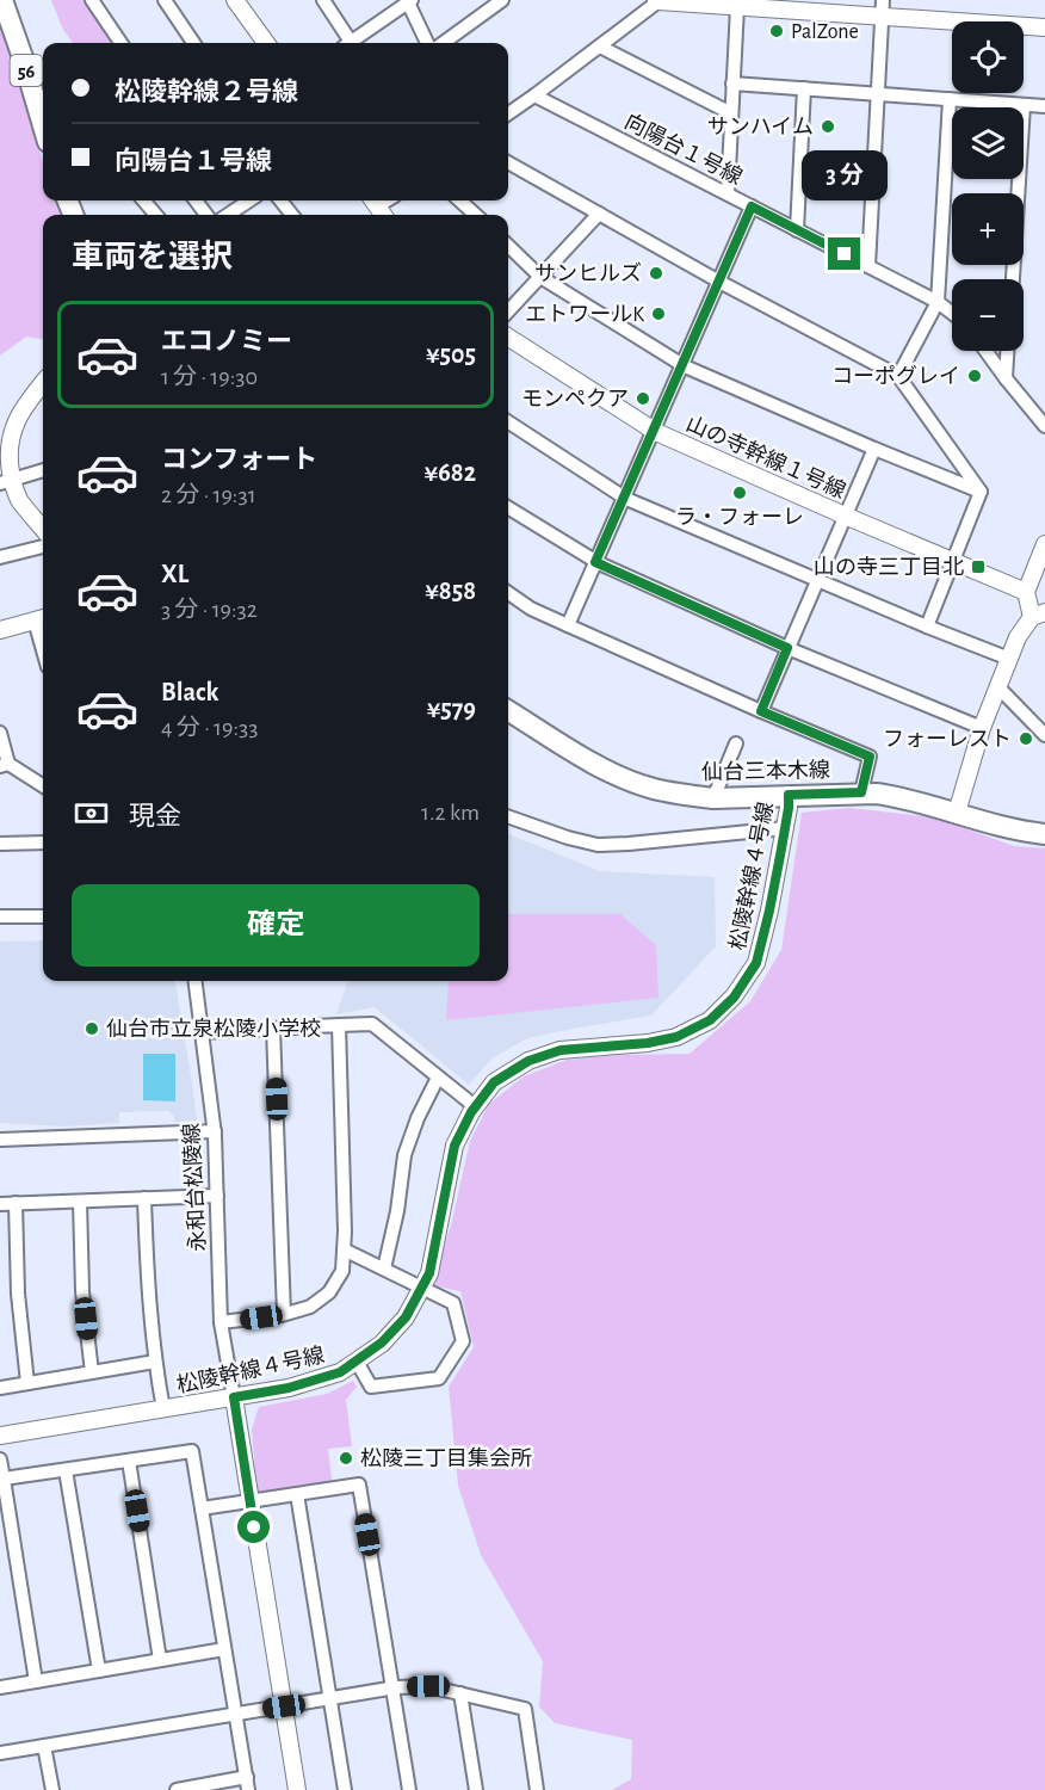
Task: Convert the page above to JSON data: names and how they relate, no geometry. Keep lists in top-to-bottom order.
{
  "streets": {
    "main road": ["56", "仙台三本木線"],
    "street": [
      "向陽台１号線",
      "山の寺幹線１号線",
      "松陵幹線４号線",
      "永和台松陵線"
    ]
  },
  "crossings": [
    ["仙台三本木線", "松陵幹線４号線"],
    ["松陵幹線４号線", "永和台松陵線"]
  ],
  "places": {
    "other": [
      "PalZone",
      "サンハイム",
      "サンヒルズ",
      "エトワールK",
      "コーポグレイ",
      "モンペクア",
      "ラ・フォーレ",
      "フォーレスト",
      "仙台市立泉松陵小学校",
      "松陵三丁目集会所"
    ],
    "transit": ["山の寺三丁目北"]
  },
  "page": {
    "map_buttons": ["+", "−"],
    "banner": ["松陵幹線２号線", "向陽台１号線"],
    "bubble": "3 分",
    "heading": "車両を選択",
    "list": [
      {
        "name": "エコノミー",
        "note": "1 分 · 19:30",
        "value": "¥505"
      },
      {
        "name": "コンフォート",
        "note": "2 分 · 19:31",
        "value": "¥682"
      },
      {
        "name": "XL",
        "note": "3 分 · 19:32",
        "value": "¥858"
      },
      {
        "name": "Black",
        "note": "4 分 · 19:33",
        "value": "¥579"
      }
    ],
    "pay": ["現金", "1.2 km"],
    "buttons": "確定"
  }
}
